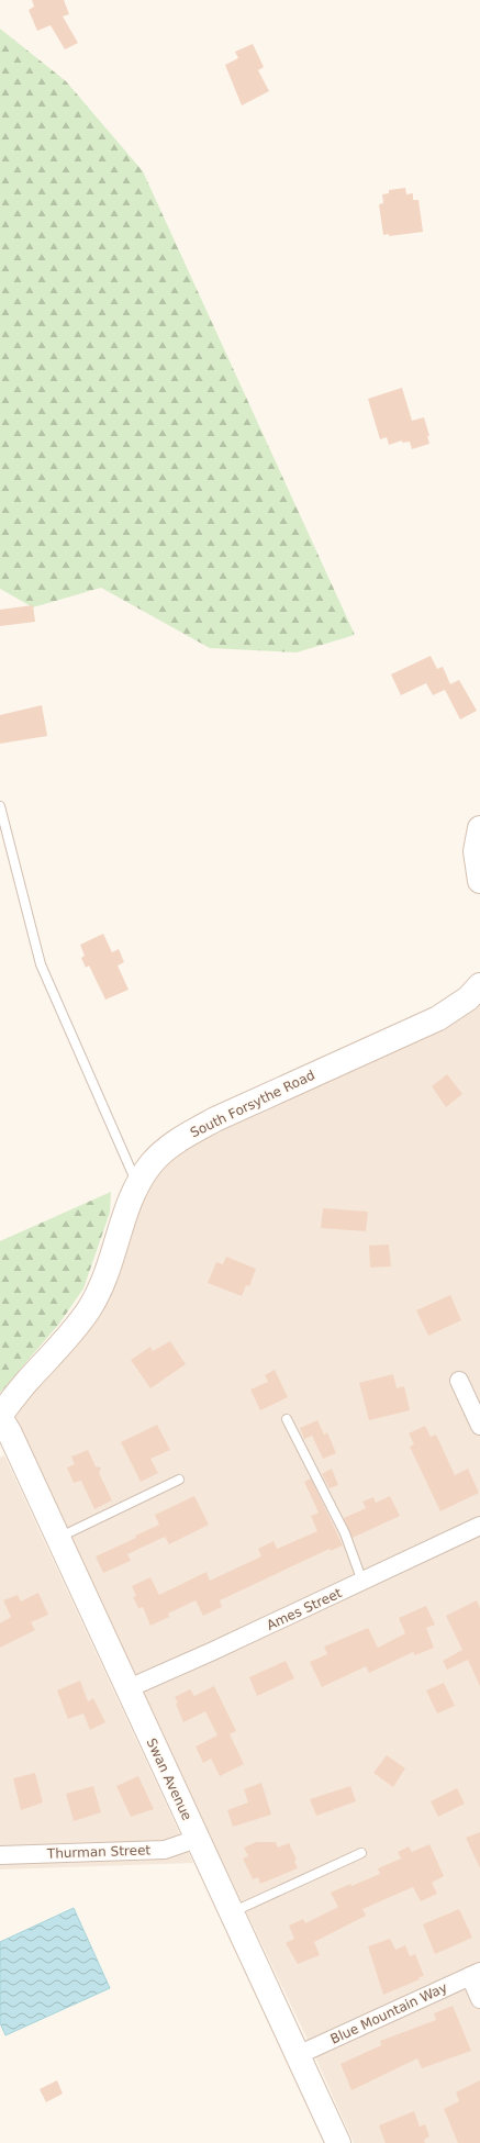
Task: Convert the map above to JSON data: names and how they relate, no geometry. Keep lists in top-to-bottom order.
{
  "streets": {
    "street": [
      "South Forsythe Road",
      "Ames Street",
      "Swan Avenue",
      "Thurman Street",
      "Blue Mountain Way"
    ]
  },
  "crossings": [
    ["South Forsythe Road", "Swan Avenue"],
    ["Ames Street", "Swan Avenue"],
    ["Swan Avenue", "Thurman Street"],
    ["Swan Avenue", "Blue Mountain Way"]
  ]
}
